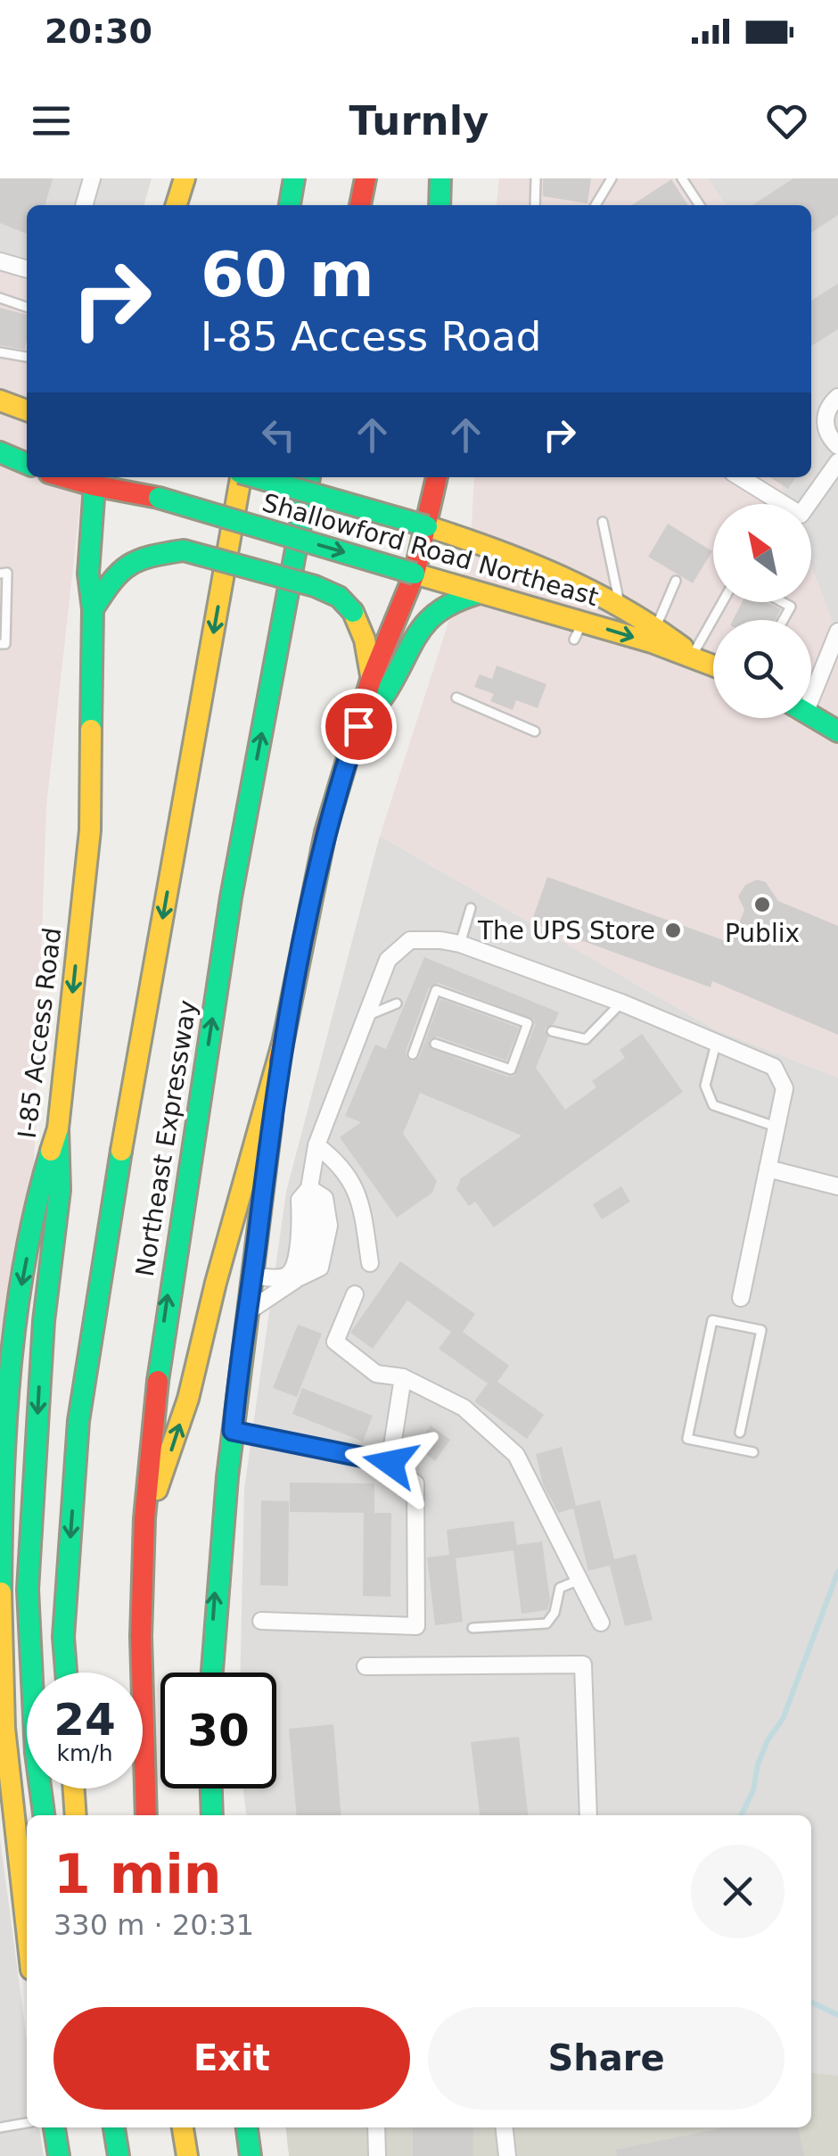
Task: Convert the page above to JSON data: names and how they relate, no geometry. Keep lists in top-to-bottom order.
{
  "streets": {
    "main road": ["Shallowford Road Northeast", "I-85 Access Road", "Northeast Expressway"]
  },
  "crossings": [
    ["Shallowford Road Northeast", "I-85 Access Road"]
  ],
  "places": ["Publix", "The UPS Store"],
  "north": "top left",
  "page": {
    "status": "20:30",
    "header": "Turnly",
    "turn": ["60 m", "I-85 Access Road"],
    "speed": "24 km/h",
    "limit": "30",
    "heading": ["1 min", "330 m · 20:31"],
    "buttons": ["Exit", "Share"]
  }
}
